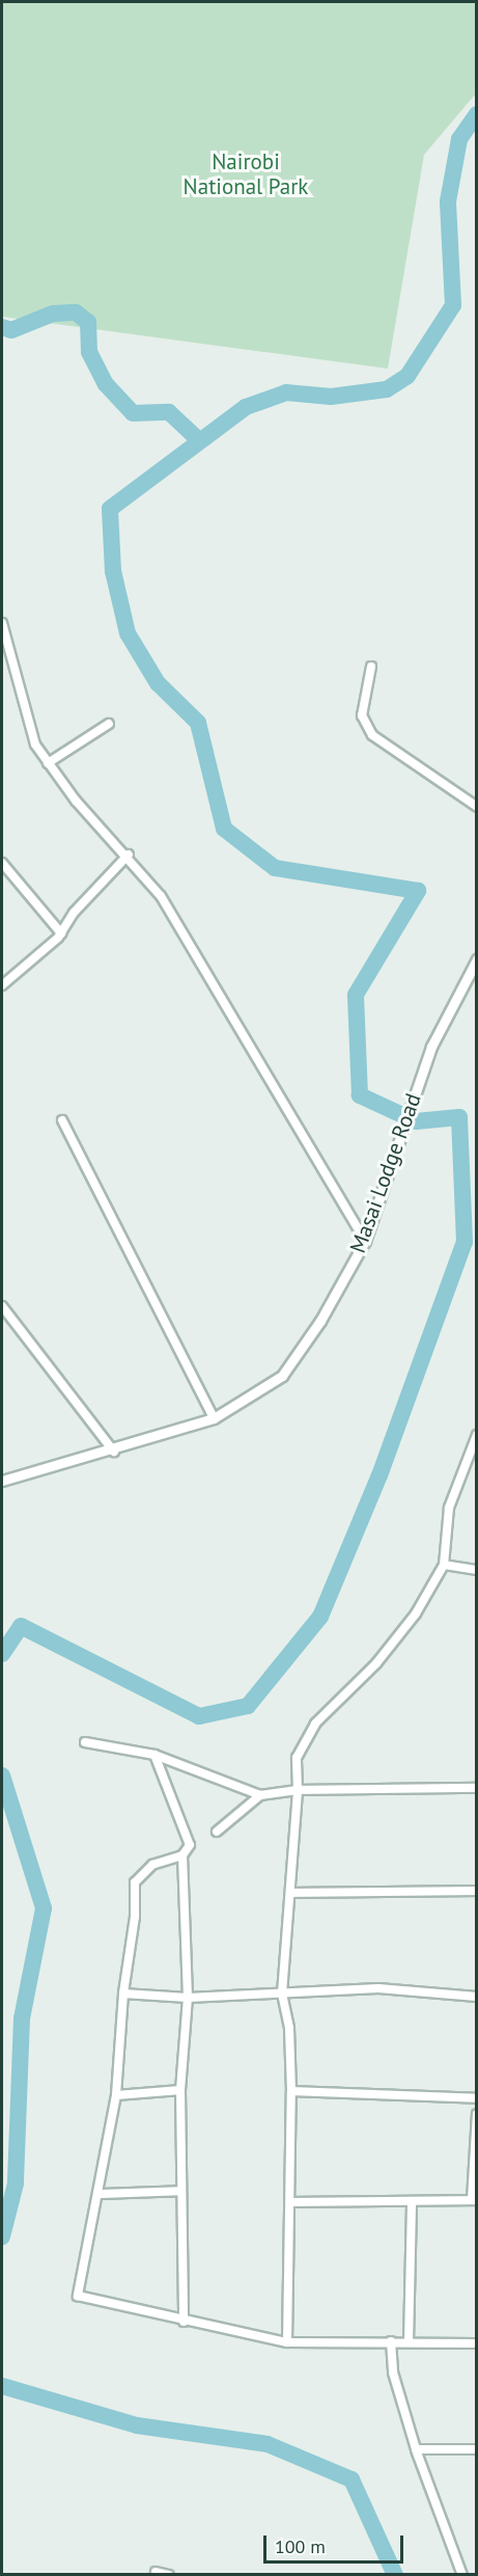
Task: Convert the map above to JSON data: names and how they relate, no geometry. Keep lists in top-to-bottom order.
{
  "streets": {
    "street": ["Masai Lodge Road"]
  },
  "parks": ["Nairobi National Park"],
  "scale_bar": "100 m"
}
